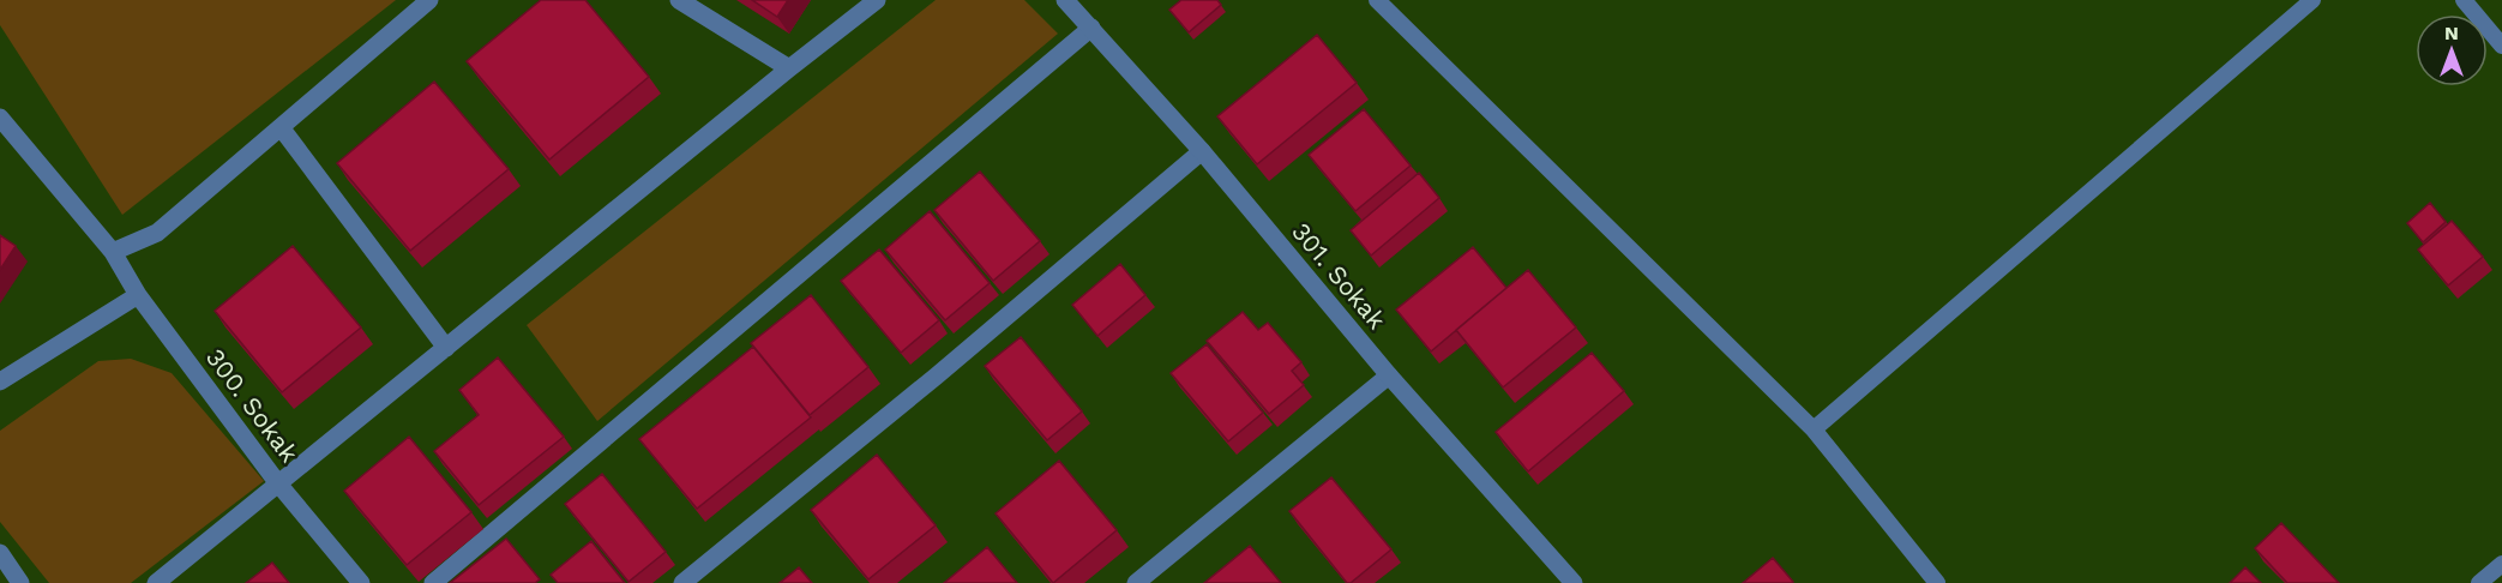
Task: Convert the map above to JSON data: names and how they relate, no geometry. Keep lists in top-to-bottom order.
{
  "streets": {
    "street": ["301. Sokak", "300. Sokak"]
  },
  "north": "top"
}
